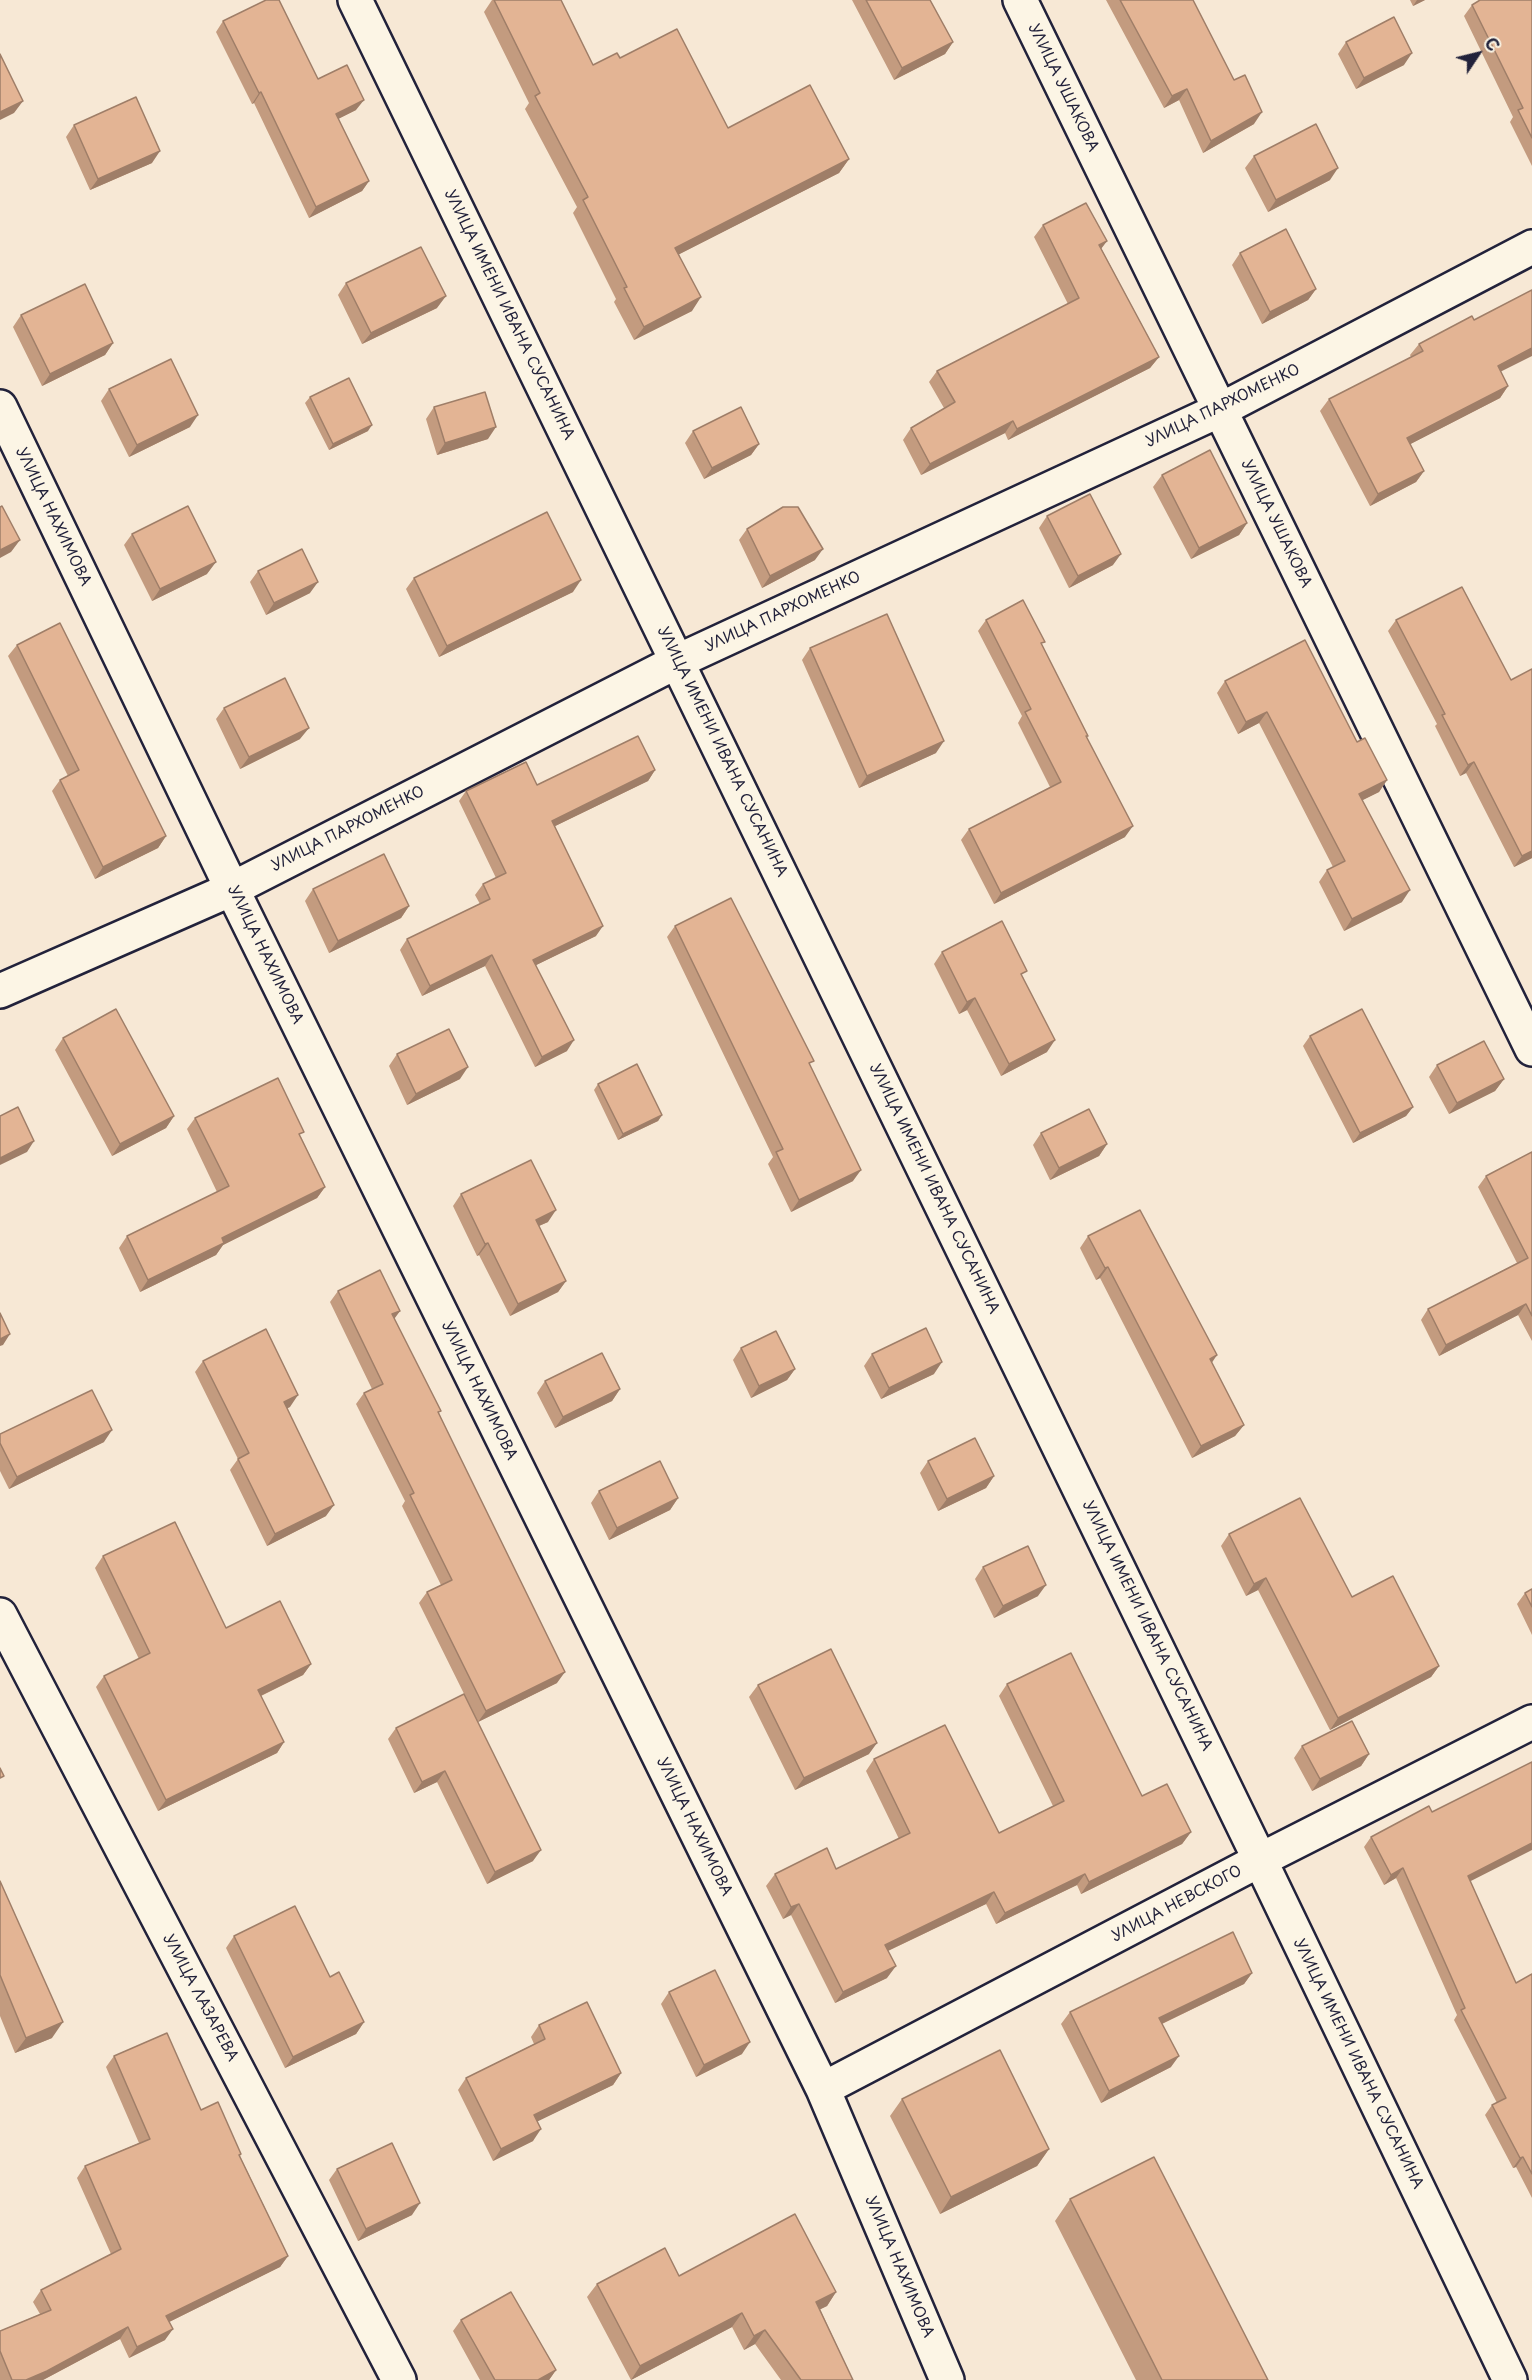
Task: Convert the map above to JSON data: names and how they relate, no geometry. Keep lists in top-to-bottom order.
{
  "streets": {
    "street": [
      "УЛИЦА УШАКОВА",
      "УЛИЦА ИМЕНИ ИВАНА СУСАНИНА",
      "УЛИЦА ПАРХОМЕНКО",
      "УЛИЦА НАХИМОВА",
      "УЛИЦА НЕВСКОГО",
      "УЛИЦА ЛАЗАРЕВА"
    ]
  },
  "crossings": [
    ["УЛИЦА УШАКОВА", "УЛИЦА ПАРХОМЕНКО"],
    ["УЛИЦА ИМЕНИ ИВАНА СУСАНИНА", "УЛИЦА ПАРХОМЕНКО"],
    ["УЛИЦА ИМЕНИ ИВАНА СУСАНИНА", "УЛИЦА НЕВСКОГО"],
    ["УЛИЦА ПАРХОМЕНКО", "УЛИЦА НАХИМОВА"],
    ["УЛИЦА НАХИМОВА", "УЛИЦА НЕВСКОГО"]
  ],
  "north": "top right"
}
